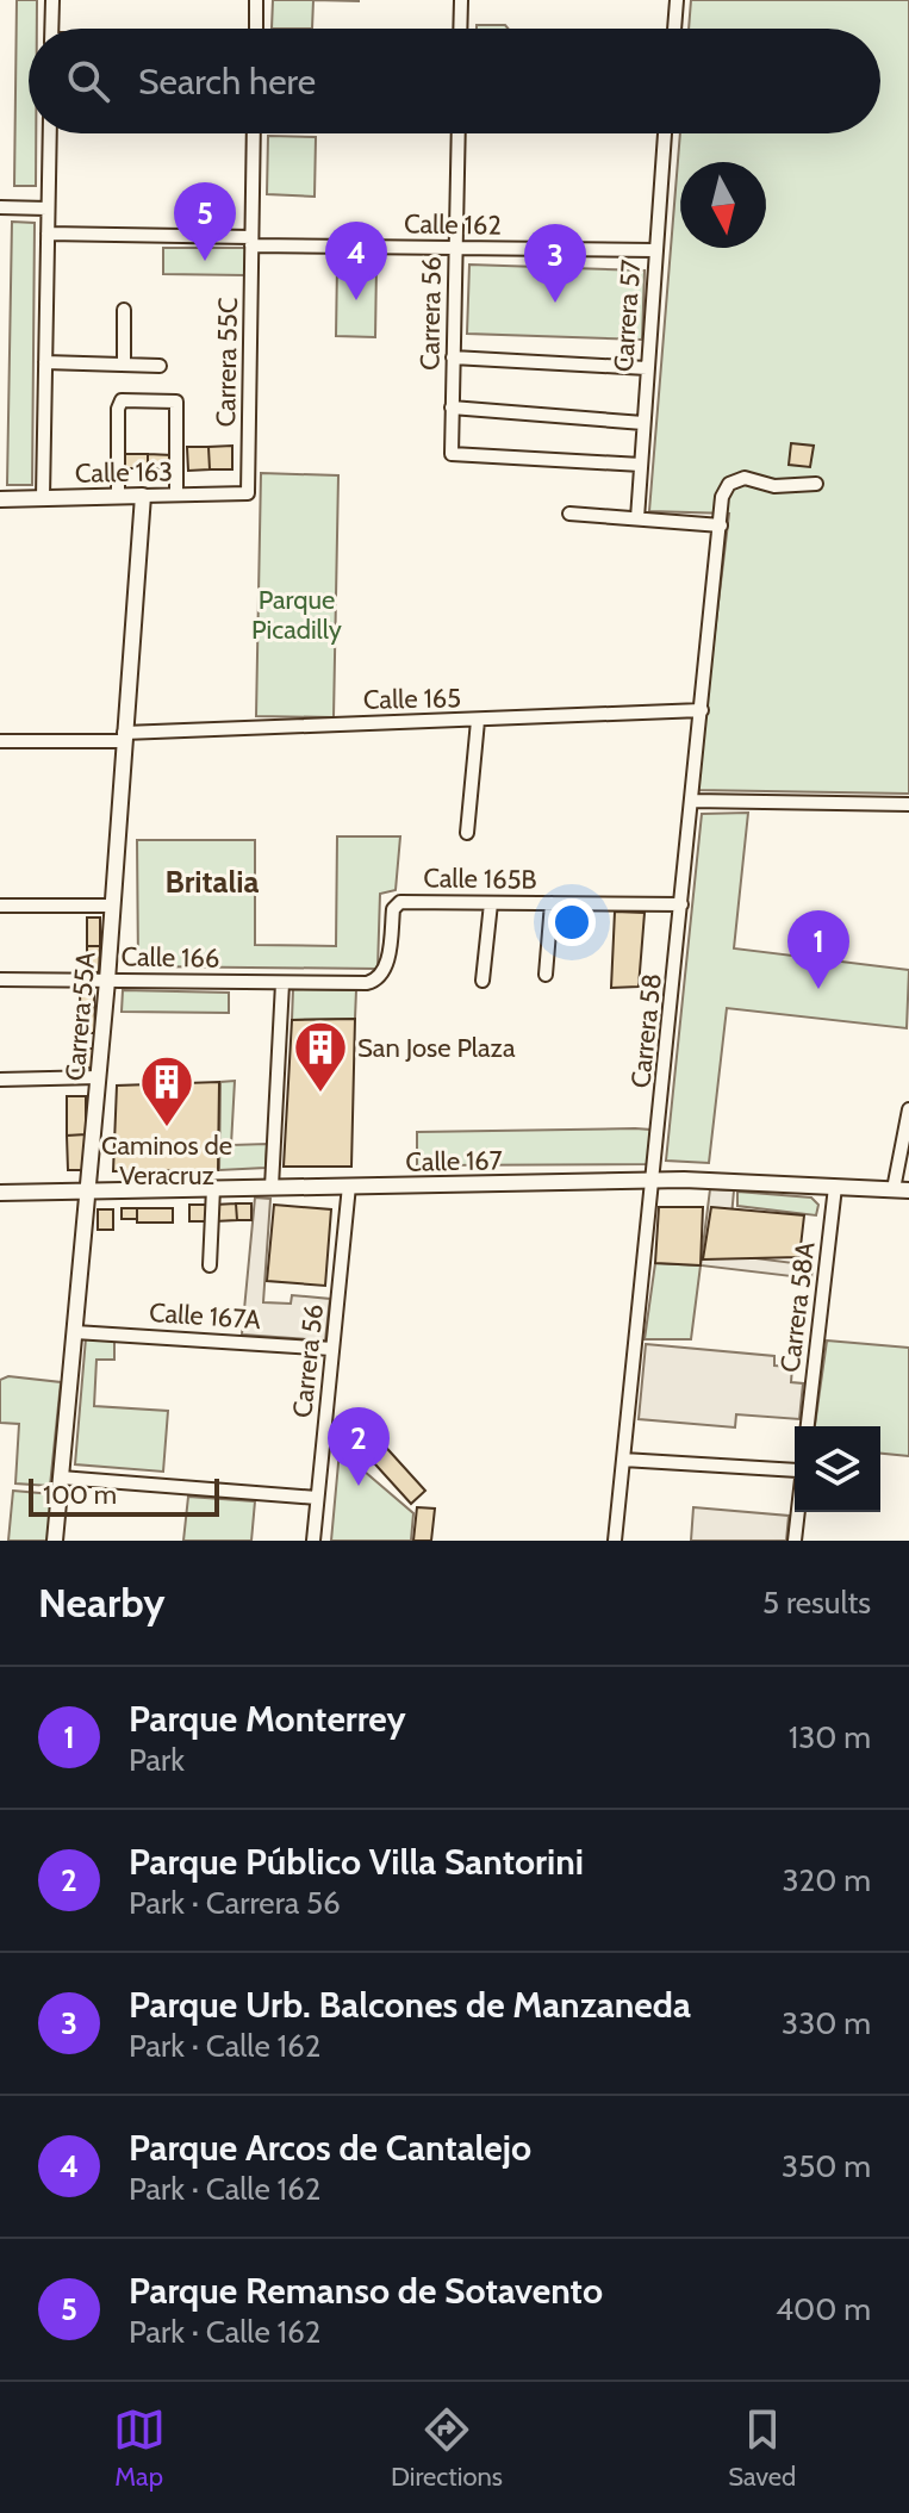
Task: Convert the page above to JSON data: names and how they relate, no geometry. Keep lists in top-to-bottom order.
{
  "streets": {
    "street": [
      "Calle 162",
      "Carrera 56",
      "Carrera 57",
      "Carrera 55C",
      "Calle 163",
      "Calle 165",
      "Calle 165B",
      "Calle 166",
      "Carrera 55A",
      "Carrera 58",
      "Calle 167",
      "Carrera 58A",
      "Calle 167A"
    ]
  },
  "crossings": [
    ["Calle 162", "Carrera 56"],
    ["Calle 162", "Carrera 57"],
    ["Calle 162", "Carrera 55C"],
    ["Carrera 56", "Carrera 57"],
    ["Carrera 56", "Calle 167"],
    ["Carrera 56", "Calle 167A"],
    ["Carrera 55C", "Calle 163"],
    ["Calle 163", "Carrera 55A"],
    ["Calle 165", "Carrera 55A"],
    ["Calle 165", "Carrera 58"],
    ["Calle 165B", "Calle 166"],
    ["Calle 165B", "Carrera 58"],
    ["Calle 166", "Carrera 55A"],
    ["Carrera 55A", "Calle 167"],
    ["Carrera 55A", "Calle 167A"],
    ["Carrera 58", "Calle 167"],
    ["Calle 167", "Carrera 58A"]
  ],
  "districts": ["Britalia"],
  "parks": ["Parque Picadilly"],
  "places": {
    "building": ["San Jose Plaza", "Caminos de Veracruz"]
  },
  "scale_bar": "100 m",
  "north": "bottom",
  "page": {
    "search": "Search here",
    "pins": [
      "5",
      "4",
      "3",
      "1",
      "2"
    ],
    "scale": "100 m",
    "heading": ["Nearby", "5 results"],
    "list": [
      {
        "mark": "1",
        "name": "Parque Monterrey",
        "note": "Park",
        "value": "130 m"
      },
      {
        "mark": "2",
        "name": "Parque Público Villa Santorini",
        "note": "Park · Carrera 56",
        "value": "320 m"
      },
      {
        "mark": "3",
        "name": "Parque Urb. Balcones de Manzaneda",
        "note": "Park · Calle 162",
        "value": "330 m"
      },
      {
        "mark": "4",
        "name": "Parque Arcos de Cantalejo",
        "note": "Park · Calle 162",
        "value": "350 m"
      },
      {
        "mark": "5",
        "name": "Parque Remanso de Sotavento",
        "note": "Park · Calle 162",
        "value": "400 m"
      }
    ],
    "nav": ["Map", "Directions", "Saved"]
  }
}
